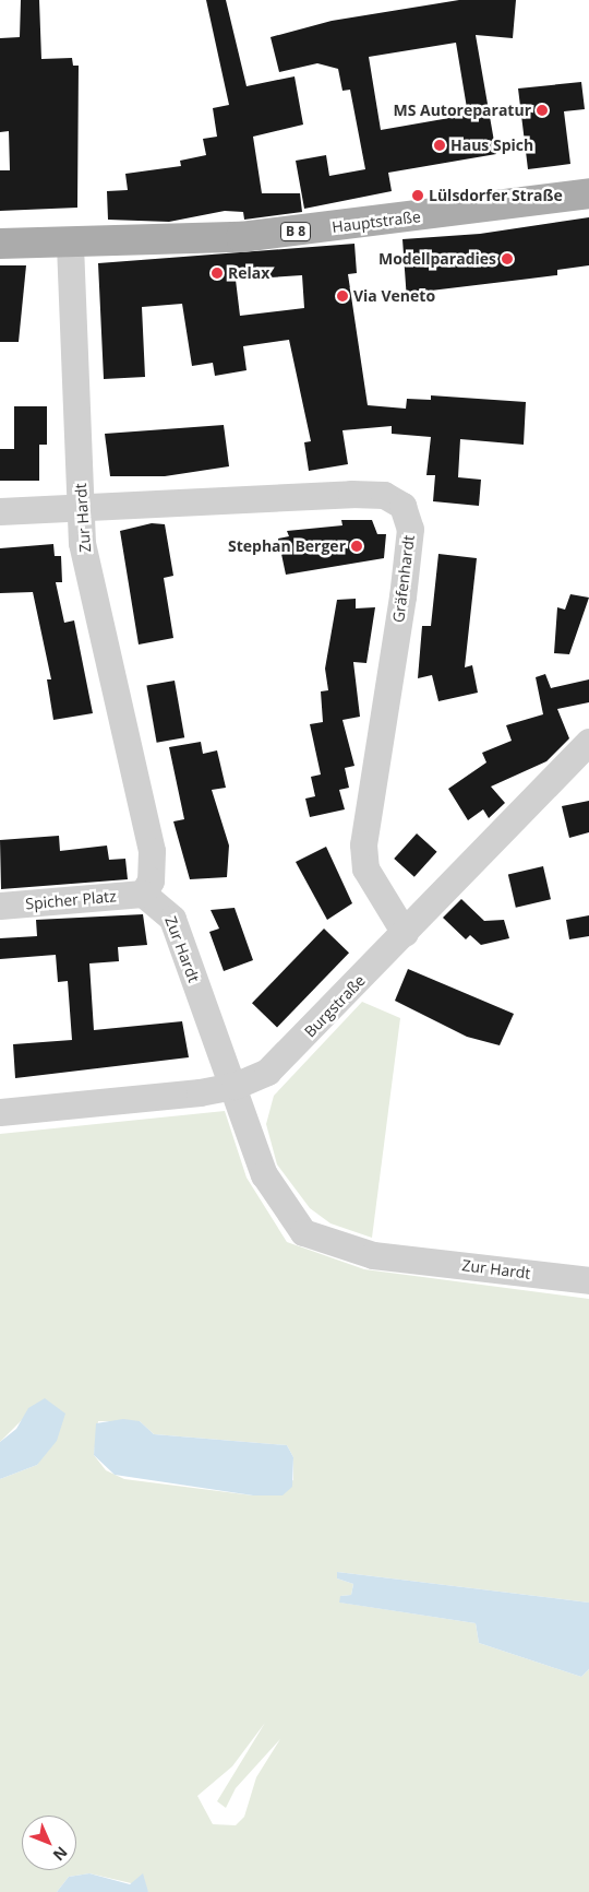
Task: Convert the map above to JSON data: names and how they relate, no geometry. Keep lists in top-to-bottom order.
{
  "streets": {
    "main road": ["Hauptstraße", "B 8"],
    "street": [
      "Zur Hardt",
      "Gräfenhardt",
      "Spicher Platz",
      "Burgstraße"
    ]
  },
  "crossings": [
    ["Hauptstraße", "Zur Hardt"],
    ["Zur Hardt", "Gräfenhardt"],
    ["Zur Hardt", "Spicher Platz"],
    ["Zur Hardt", "Burgstraße"],
    ["Gräfenhardt", "Burgstraße"]
  ],
  "places": [
    "MS Autoreparatur",
    "Haus Spich",
    "Lülsdorfer Straße",
    "Modellparadies",
    "Relax",
    "Via Veneto",
    "Stephan Berger"
  ],
  "north": "bottom right"
}
